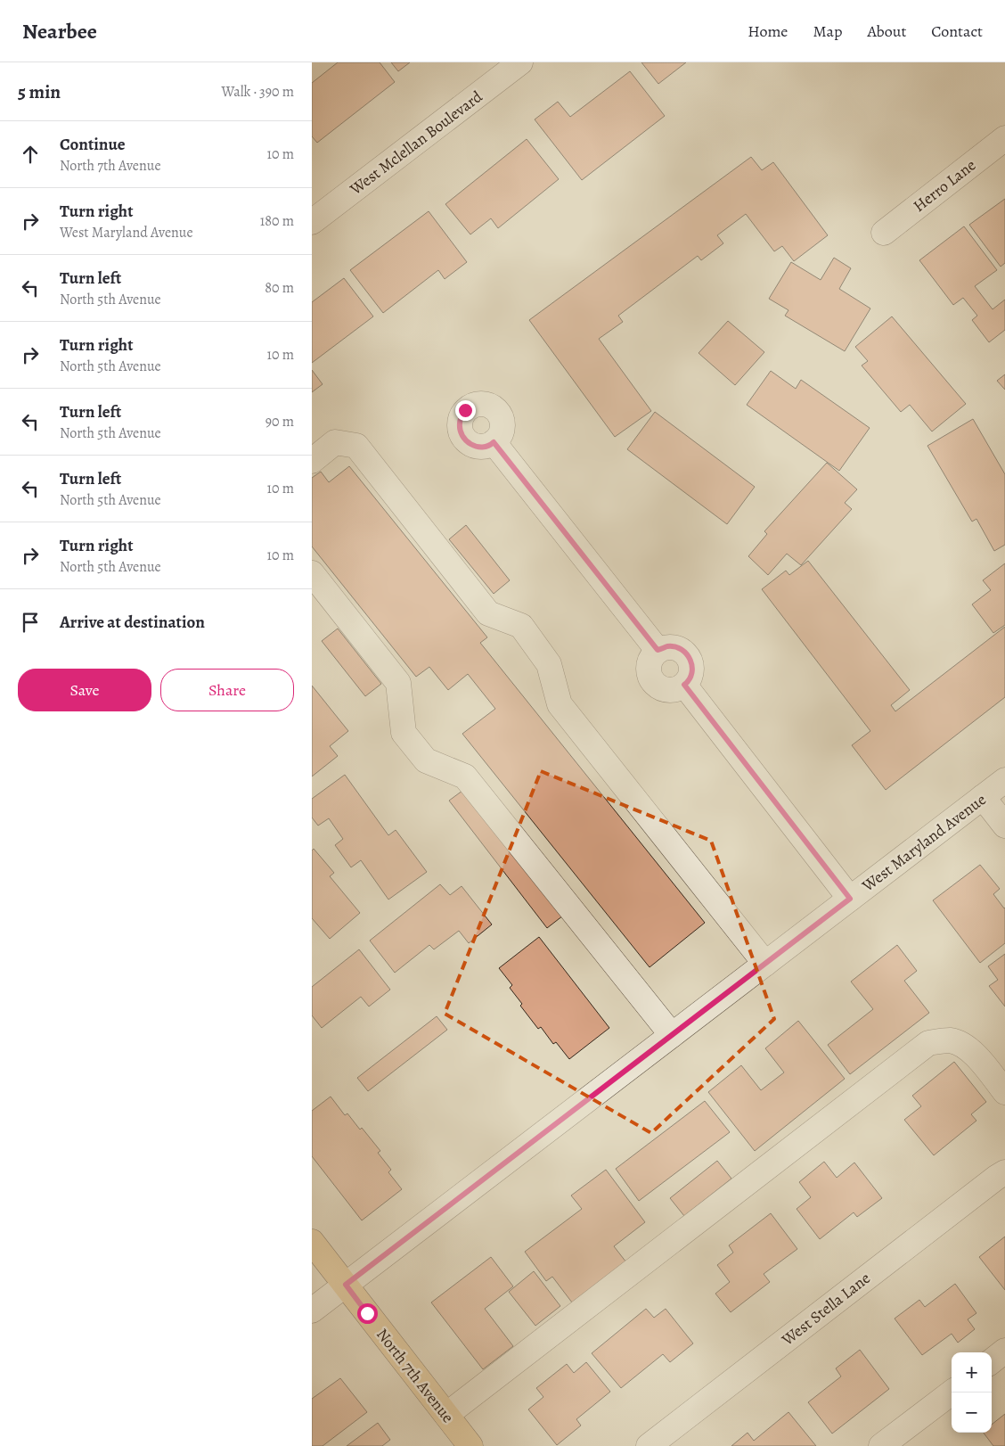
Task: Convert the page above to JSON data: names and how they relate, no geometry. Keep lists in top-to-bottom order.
{
  "streets": {
    "main road": ["North 7th Avenue"],
    "street": [
      "West Mclellan Boulevard",
      "Herro Lane",
      "West Maryland Avenue",
      "West Stella Lane"
    ]
  },
  "crossings": [
    ["West Maryland Avenue", "North 7th Avenue"]
  ],
  "page": {
    "header": "Nearbee",
    "nav": [
      "Home",
      "Map",
      "About",
      "Contact"
    ],
    "heading": ["5 min", "Walk · 390 m"],
    "list": [
      ["Continue", "North 7th Avenue", "10 m"],
      ["Turn right", "West Maryland Avenue", "180 m"],
      ["Turn left", "North 5th Avenue", "80 m"],
      ["Turn right", "North 5th Avenue", "10 m"],
      ["Turn left", "North 5th Avenue", "90 m"],
      ["Turn left", "North 5th Avenue", "10 m"],
      ["Turn right", "North 5th Avenue", "10 m"],
      "Arrive at destination"
    ],
    "buttons": ["Save", "Share"],
    "map_buttons": ["+", "−"]
  }
}
